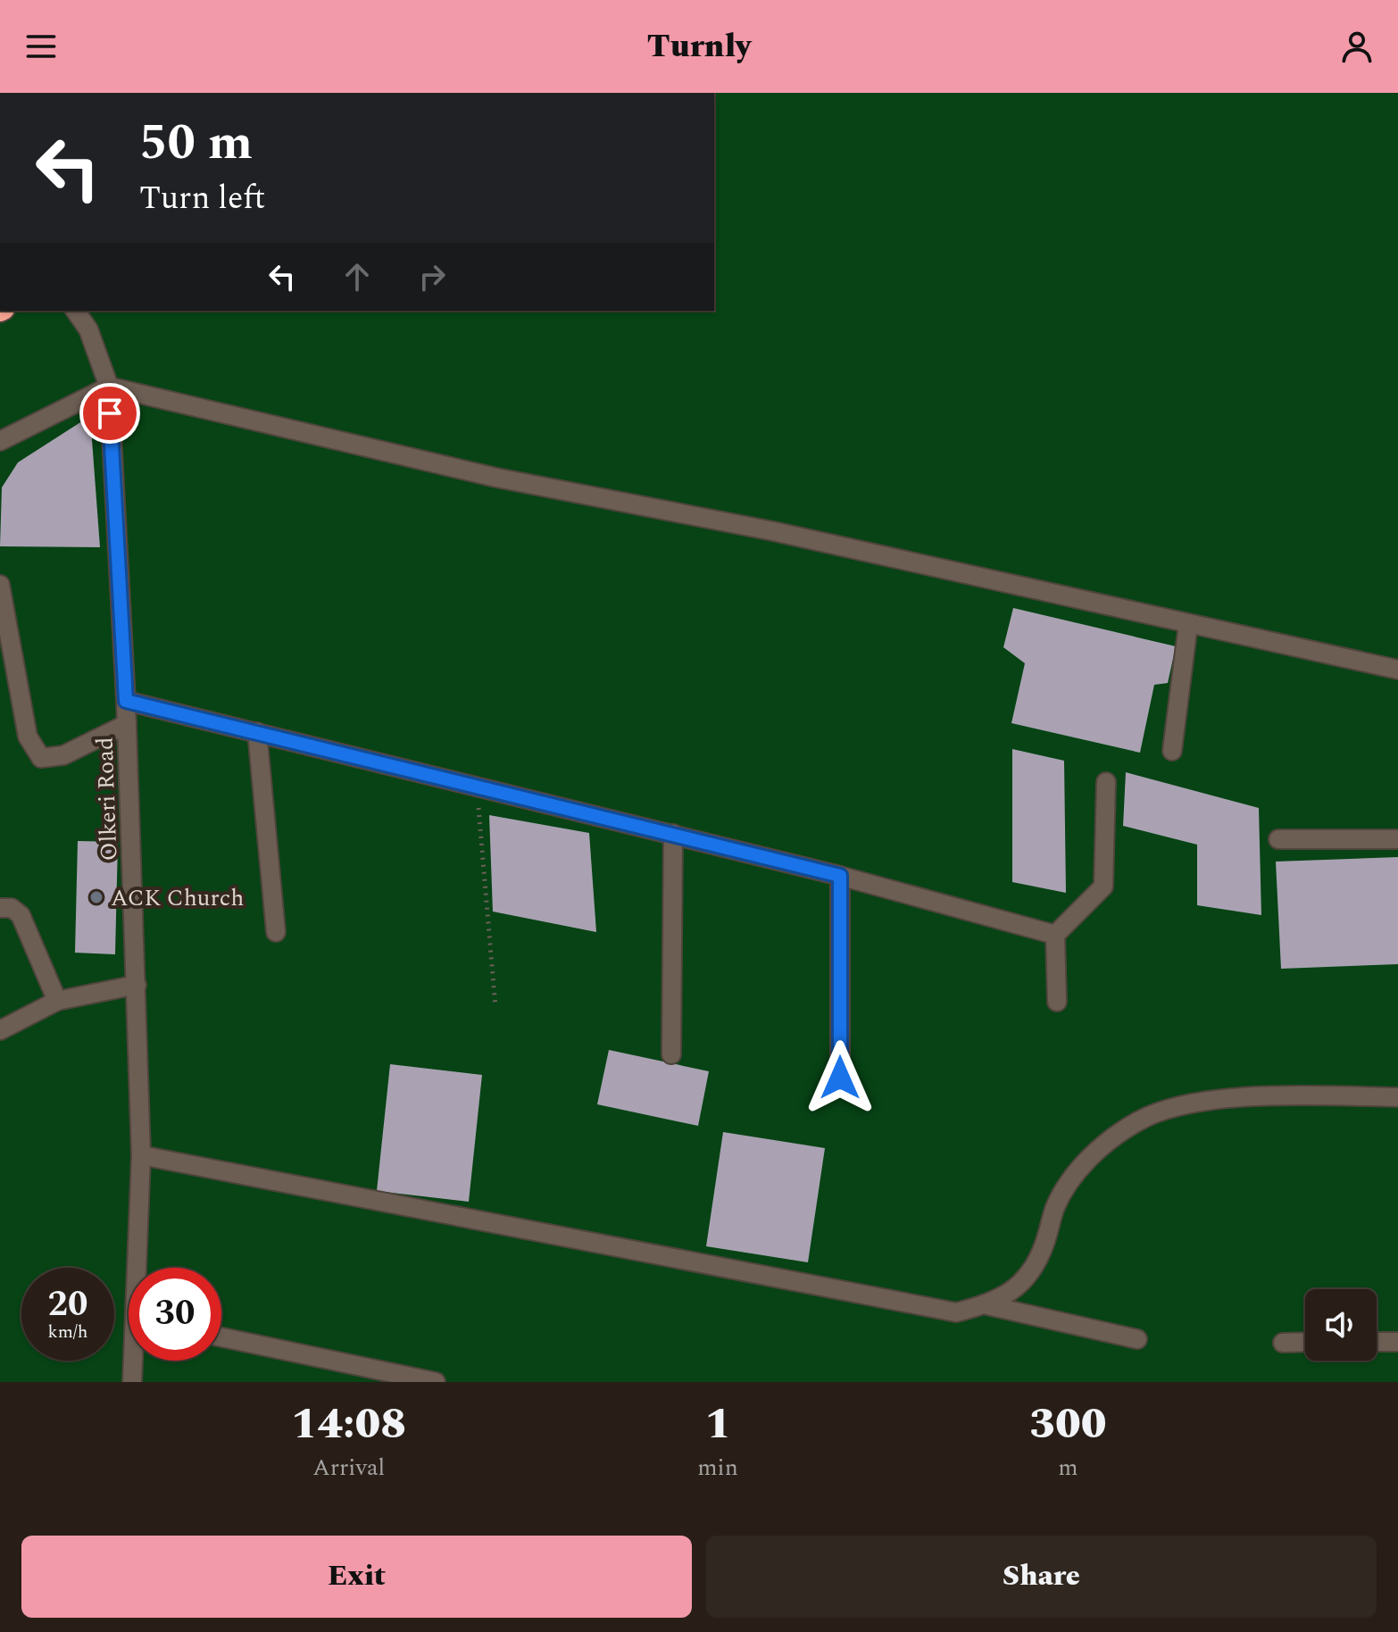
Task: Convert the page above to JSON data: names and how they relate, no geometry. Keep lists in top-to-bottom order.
{
  "streets": {
    "street": ["Olkeri Road"]
  },
  "places": ["ACK Church"],
  "page": {
    "header": "Turnly",
    "turn": ["50 m", "Turn left"],
    "speed": "20 km/h",
    "limit": "30",
    "eta": [
      "14:08",
      "Arrival",
      "1",
      "min",
      "300",
      "m"
    ],
    "buttons": ["Exit", "Share"]
  }
}
